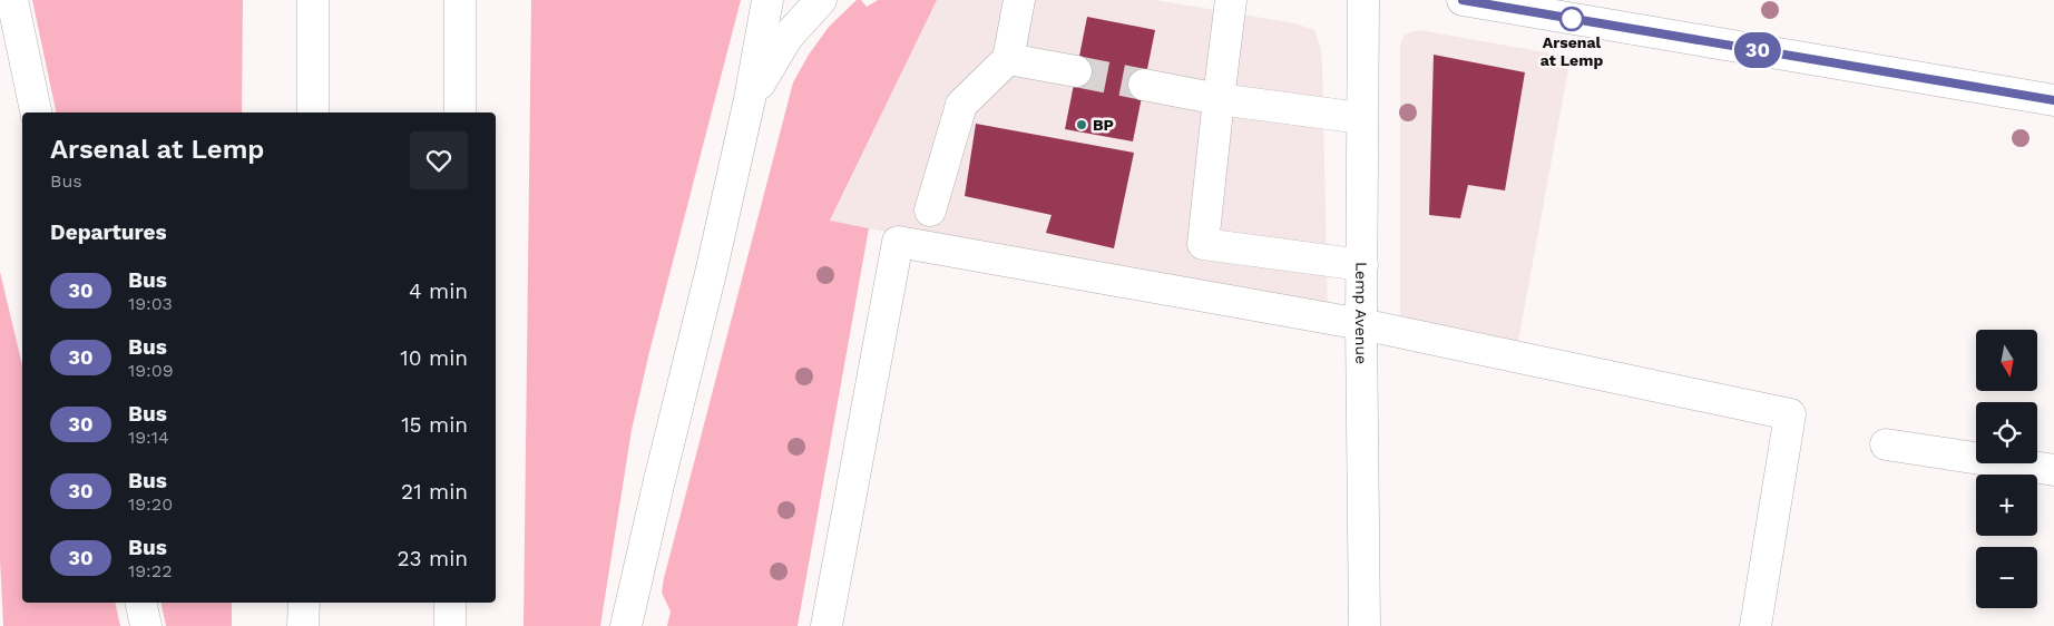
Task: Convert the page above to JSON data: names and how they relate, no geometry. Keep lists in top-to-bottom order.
{
  "streets": {
    "main road": ["Lemp Avenue"]
  },
  "places": ["Arsenal at Lemp", "BP"],
  "lines": ["bus line 30"],
  "north": "bottom",
  "page": {
    "on_map": "30",
    "heading": [
      ["Arsenal at Lemp", "Bus"],
      "Departures"
    ],
    "list": [
      {
        "mark": "30",
        "name": "Bus",
        "note": "19:03",
        "value": "4 min"
      },
      {
        "mark": "30",
        "name": "Bus",
        "note": "19:09",
        "value": "10 min"
      },
      {
        "mark": "30",
        "name": "Bus",
        "note": "19:14",
        "value": "15 min"
      },
      {
        "mark": "30",
        "name": "Bus",
        "note": "19:20",
        "value": "21 min"
      },
      {
        "mark": "30",
        "name": "Bus",
        "note": "19:22",
        "value": "23 min"
      }
    ],
    "map_buttons": ["+", "−"]
  }
}
